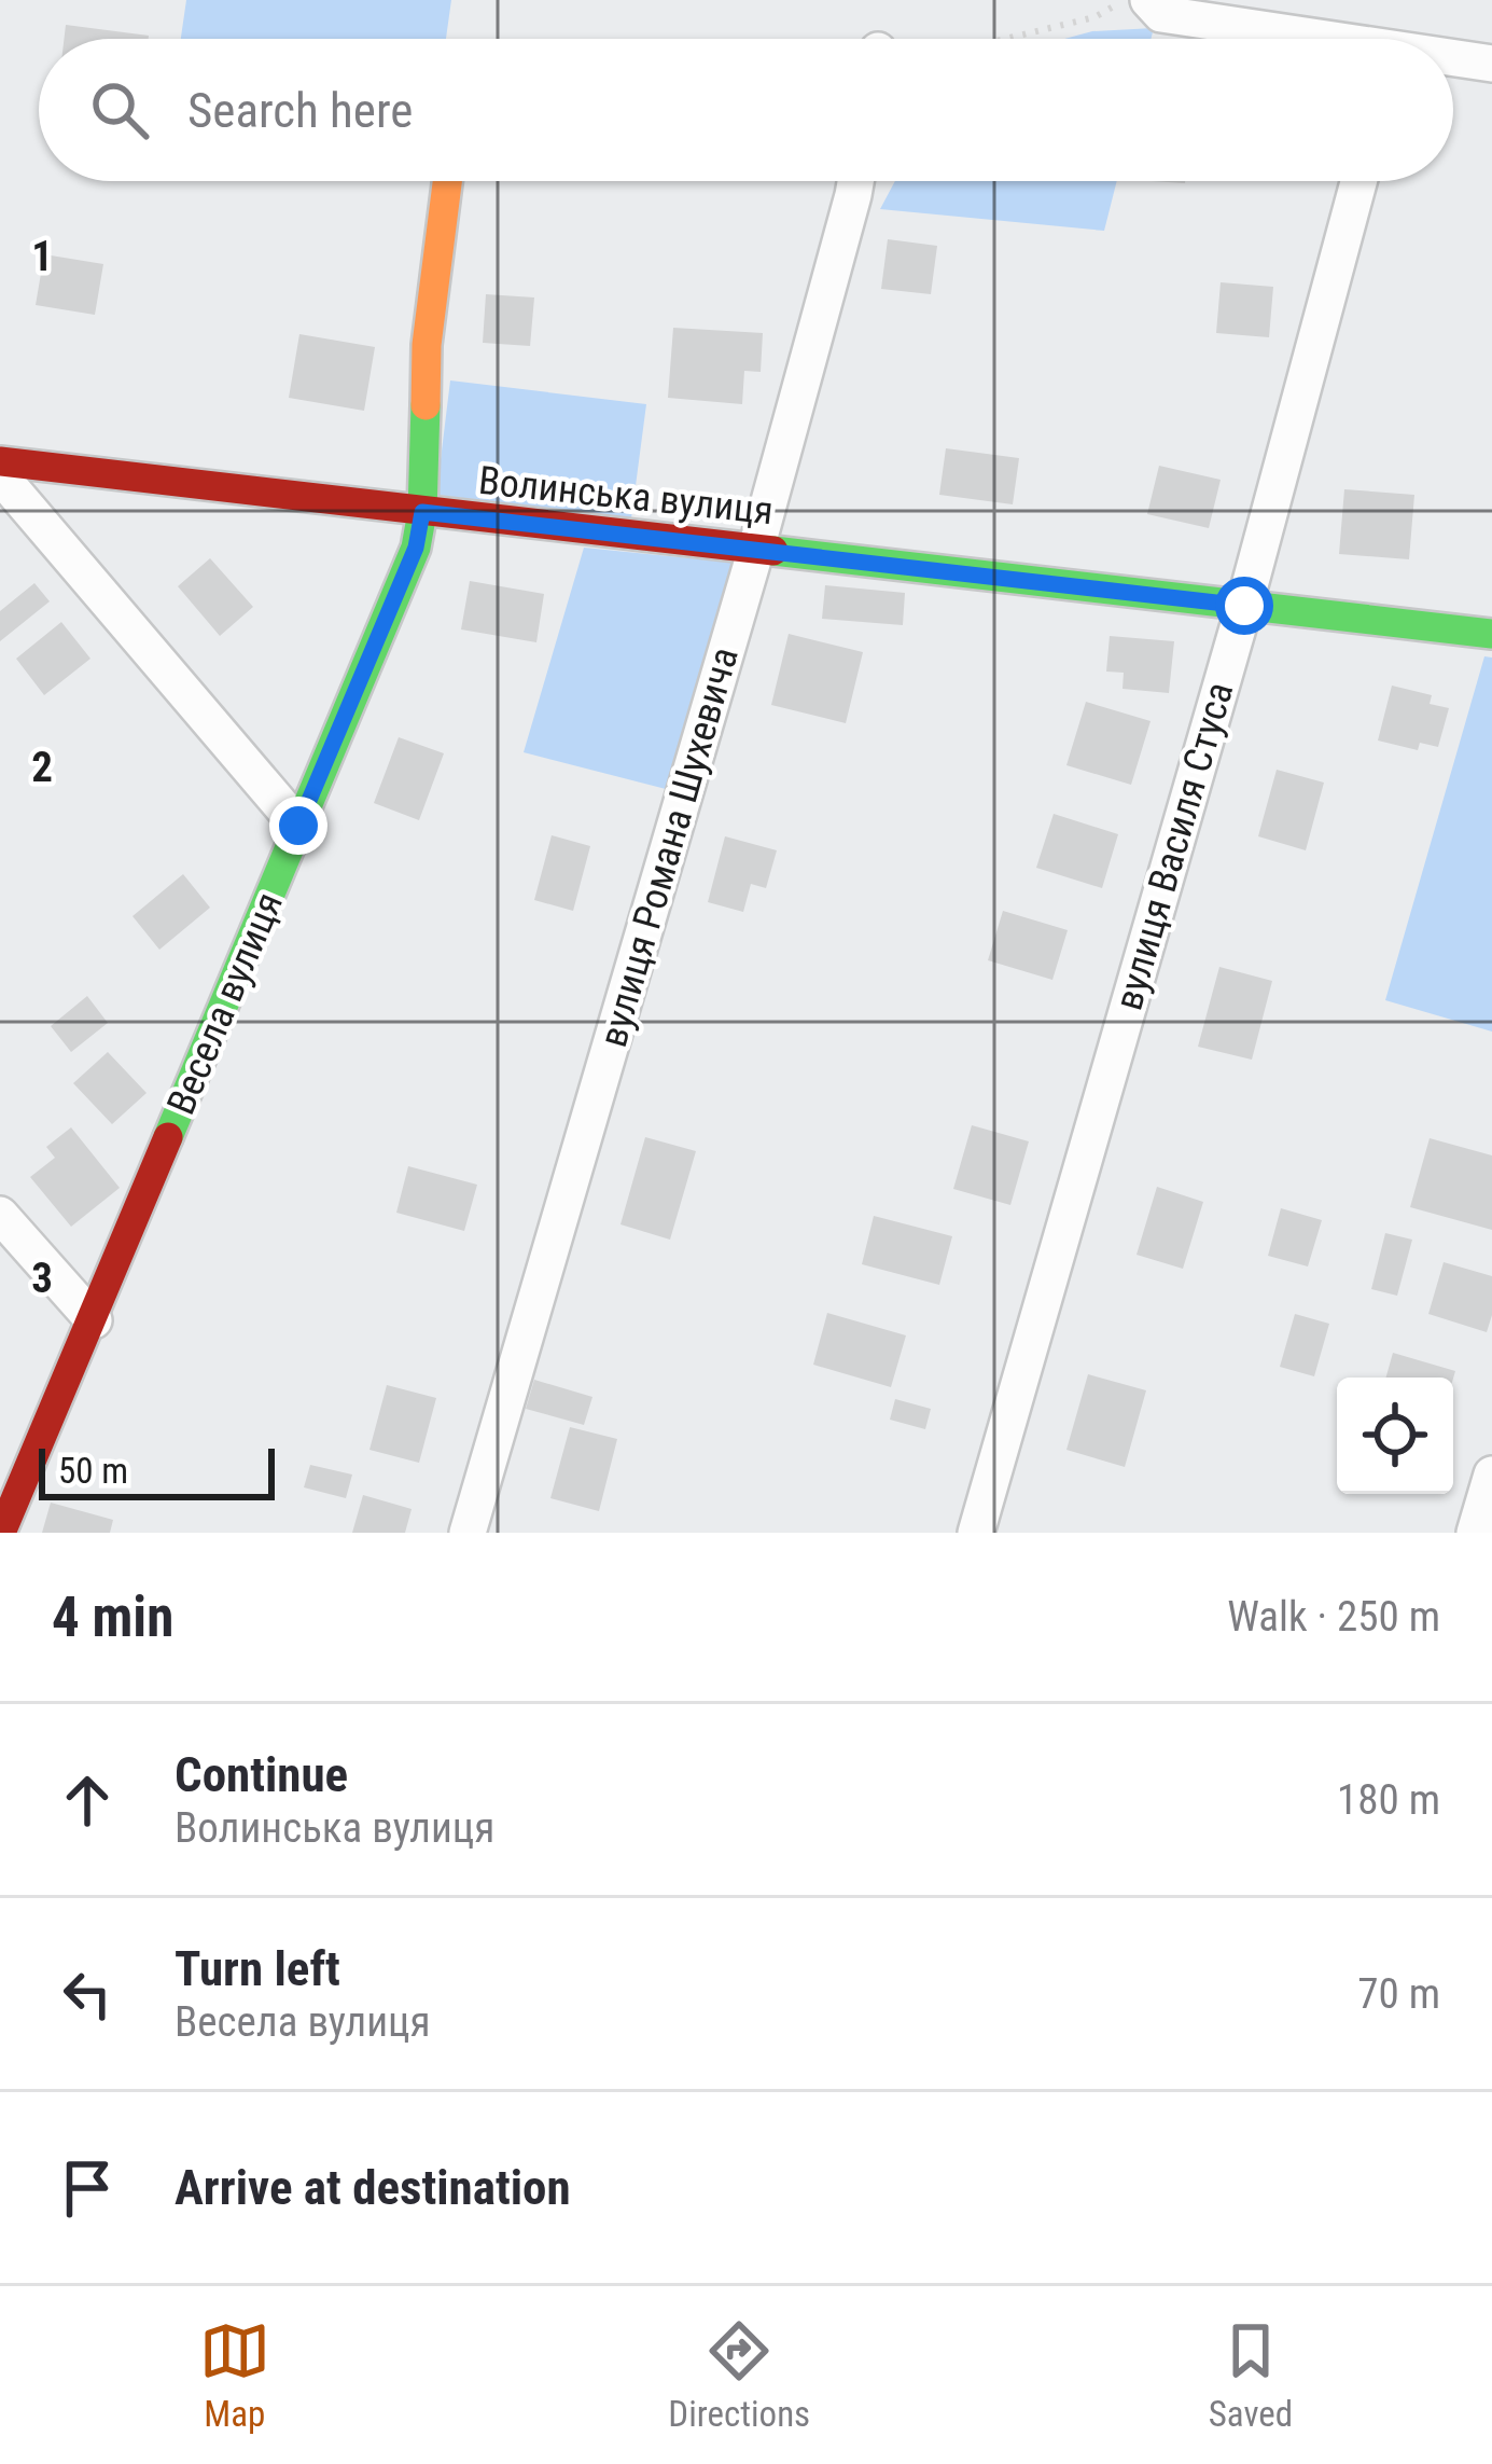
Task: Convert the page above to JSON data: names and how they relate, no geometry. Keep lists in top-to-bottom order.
{
  "streets": {
    "street": [
      "Волинська вулиця",
      "вулиця Василя Стуса",
      "вулиця Романа Шухевича",
      "Весела вулиця"
    ]
  },
  "crossings": [
    ["Волинська вулиця", "вулиця Василя Стуса"],
    ["Волинська вулиця", "вулиця Романа Шухевича"],
    ["Волинська вулиця", "Весела вулиця"]
  ],
  "scale_bar": "50 m",
  "page": {
    "search": "Search here",
    "scale": "50 m",
    "heading": ["4 min", "Walk · 250 m"],
    "list": [
      ["Continue", "Волинська вулиця", "180 m"],
      ["Turn left", "Весела вулиця", "70 m"],
      "Arrive at destination"
    ],
    "nav": ["Map", "Directions", "Saved"]
  },
  "grid": {
    "rows": ["1", "2", "3"]
  }
}
